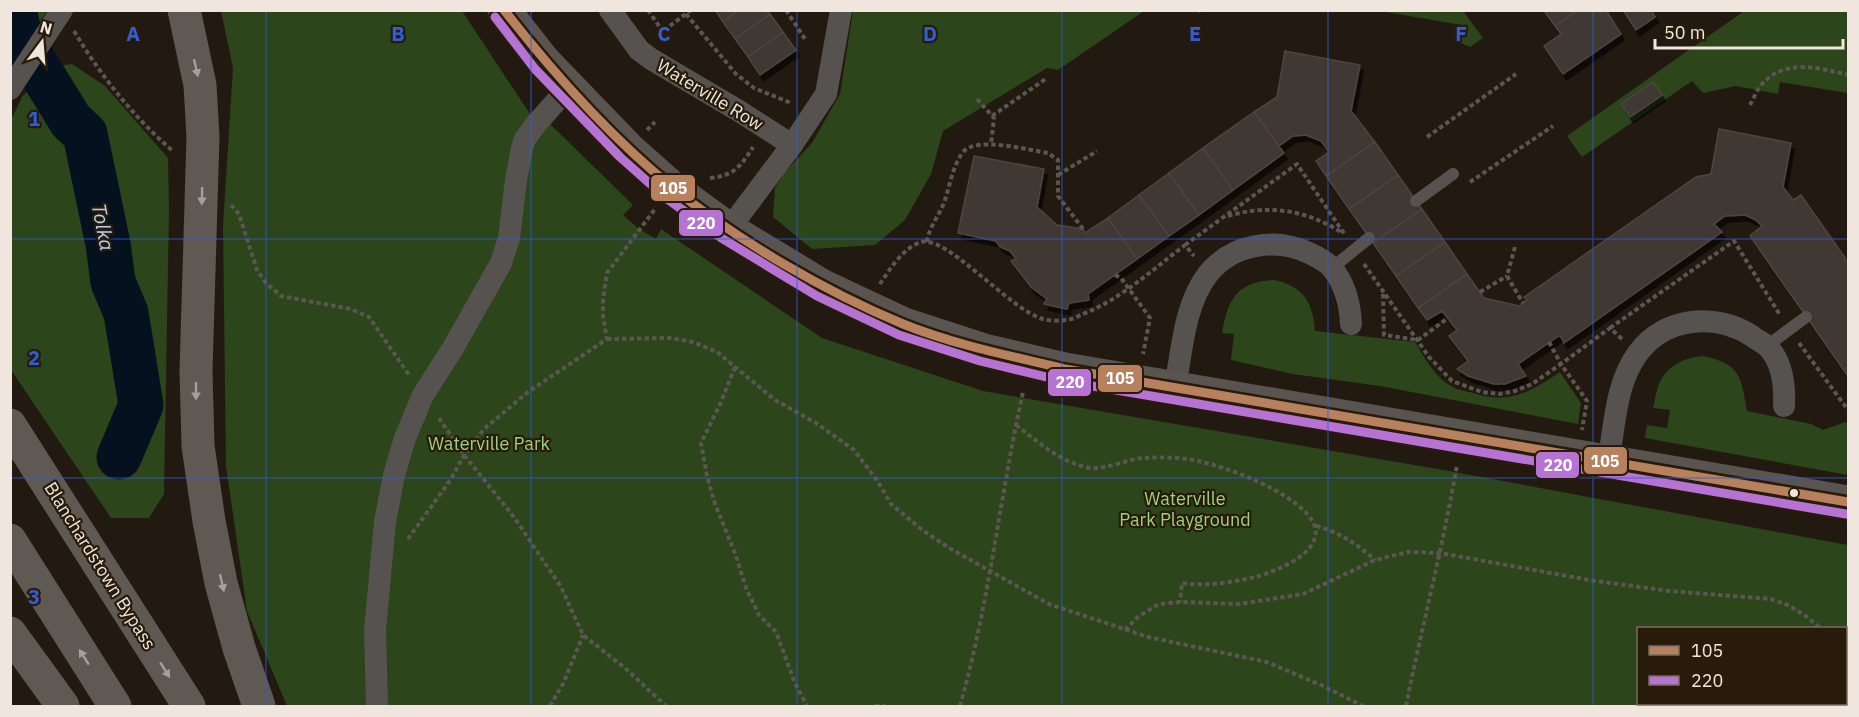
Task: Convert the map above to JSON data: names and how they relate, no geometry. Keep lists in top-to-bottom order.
{
  "streets": {
    "highway": ["Blanchardstown Bypass"],
    "street": ["Waterville Row"]
  },
  "water": ["Tolka"],
  "parks": ["Waterville Park", "Waterville Park Playground"],
  "lines": ["transit line 105", "transit line 220"],
  "legend": ["105", "220"],
  "scale_bar": "50 m",
  "north": "top",
  "grid": {
    "columns": [
      "A",
      "B",
      "C",
      "D",
      "E",
      "F"
    ],
    "rows": ["1", "2", "3"]
  }
}
